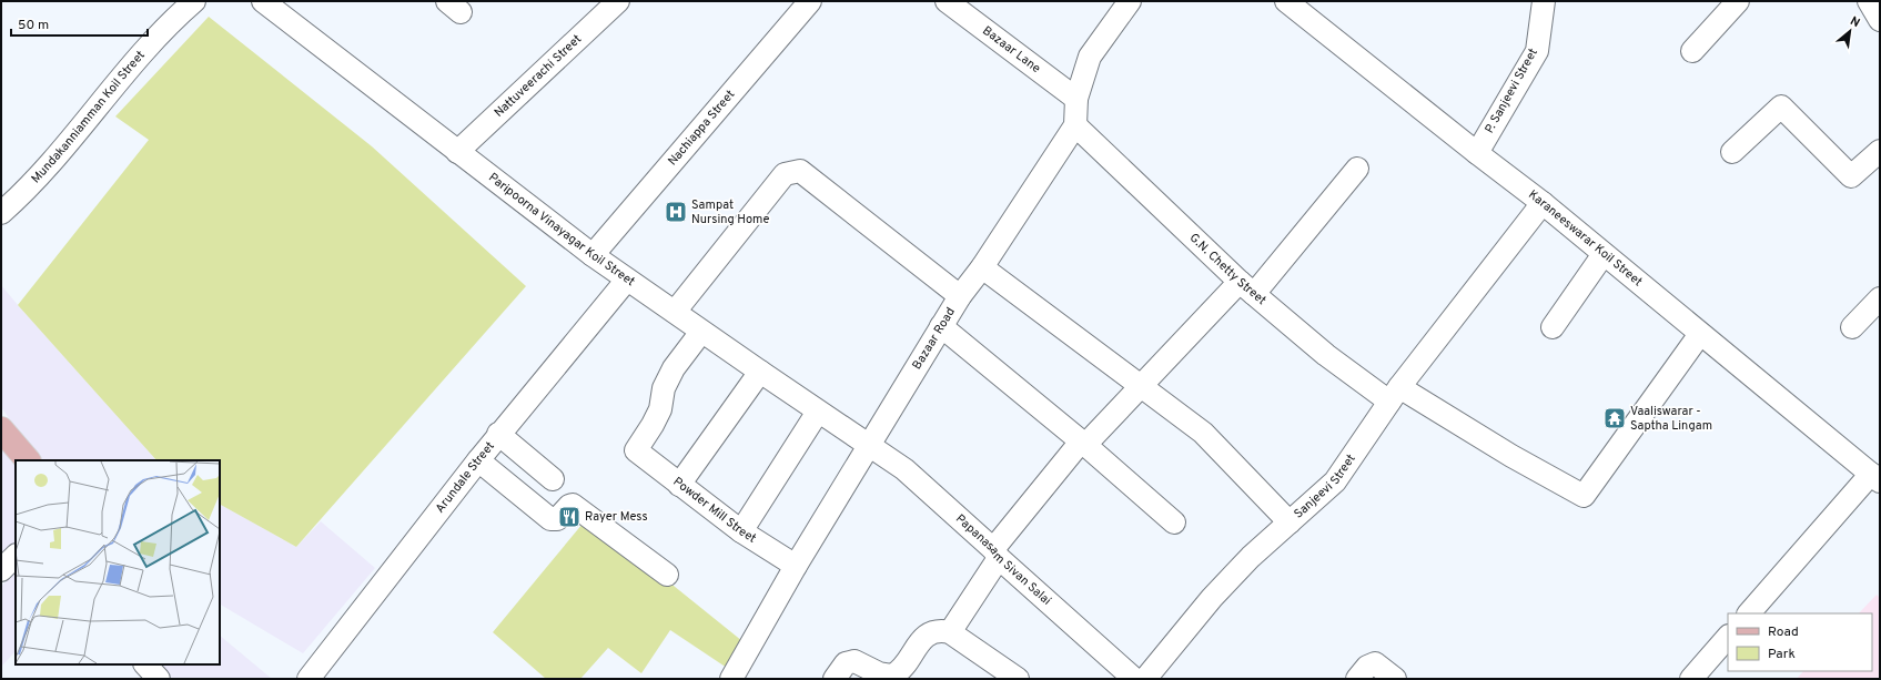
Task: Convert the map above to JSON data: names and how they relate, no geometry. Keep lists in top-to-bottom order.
{
  "streets": {
    "street": [
      "Bazaar Lane",
      "Nattuveerachi Street",
      "P. Sanjeevi Street",
      "Mundakanniamman Koil Street",
      "Nachiappa Street",
      "Paripoorna Vinayagar Koil Street",
      "Karaneeswarar Koil Street",
      "G.N. Chetty Street",
      "Bazaar Road",
      "Arundale Street",
      "Sanjeevi Street",
      "Powder Mill Street",
      "Papanasam Sivan Salai"
    ]
  },
  "crossings": [
    ["Nattuveerachi Street", "Paripoorna Vinayagar Koil Street"],
    ["P. Sanjeevi Street", "Karaneeswarar Koil Street"],
    ["Nachiappa Street", "Paripoorna Vinayagar Koil Street"],
    ["Paripoorna Vinayagar Koil Street", "Bazaar Road"],
    ["Paripoorna Vinayagar Koil Street", "Arundale Street"],
    ["Paripoorna Vinayagar Koil Street", "Powder Mill Street"],
    ["Paripoorna Vinayagar Koil Street", "Papanasam Sivan Salai"],
    ["Karaneeswarar Koil Street", "G.N. Chetty Street"],
    ["Karaneeswarar Koil Street", "Sanjeevi Street"],
    ["G.N. Chetty Street", "Bazaar Road"],
    ["G.N. Chetty Street", "Sanjeevi Street"],
    ["Bazaar Road", "Powder Mill Street"],
    ["Bazaar Road", "Papanasam Sivan Salai"],
    ["Sanjeevi Street", "Papanasam Sivan Salai"]
  ],
  "places": {
    "hospital": ["Sampat Nursing Home"],
    "temple": ["Vaaliswarar - Saptha Lingam"],
    "restaurant": ["Rayer Mess"]
  },
  "legend": ["Road", "Park"],
  "scale_bar": "50 m",
  "north": "top right"
}
